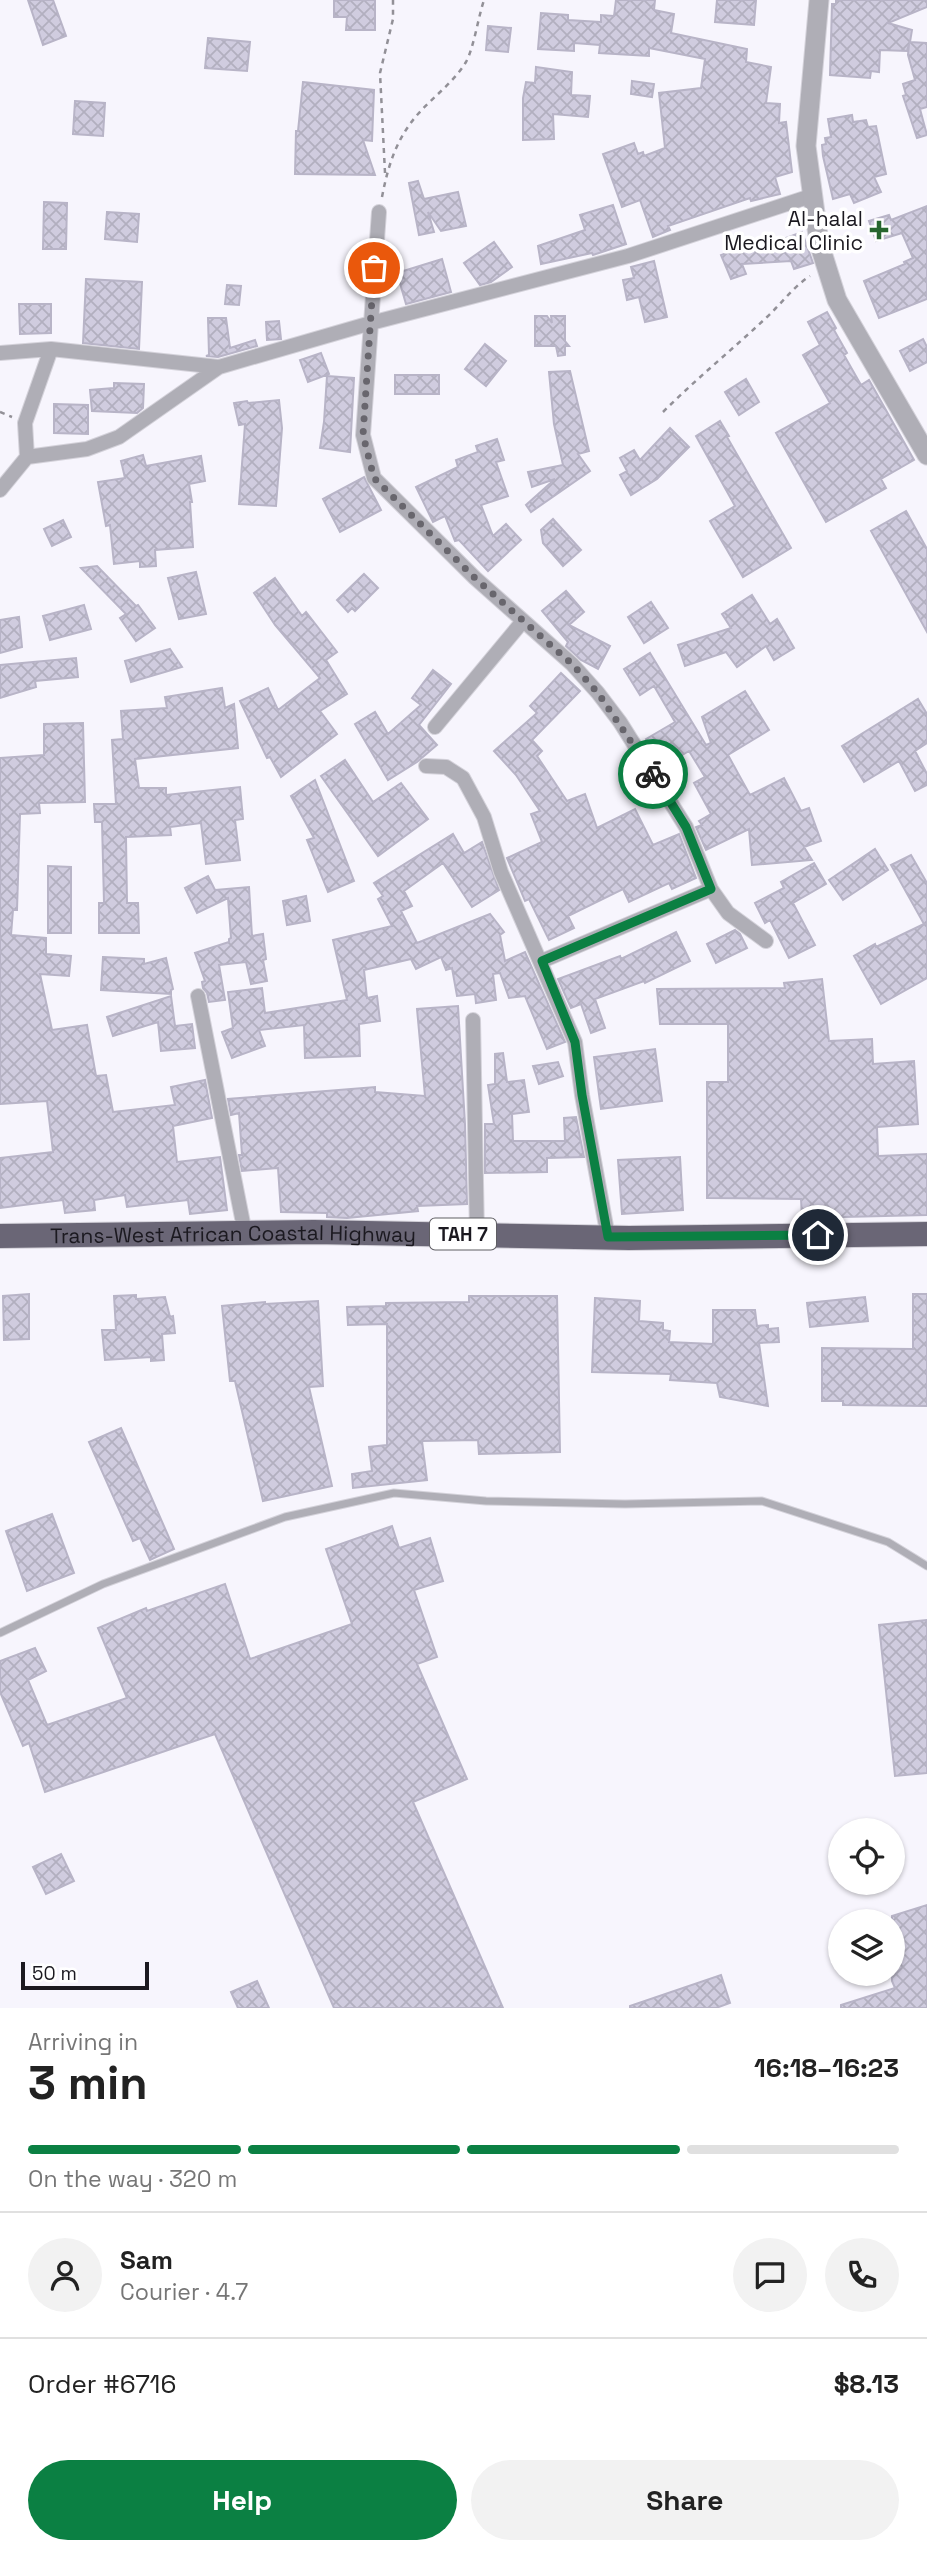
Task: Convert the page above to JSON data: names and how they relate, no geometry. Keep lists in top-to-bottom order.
{
  "streets": {
    "highway": ["TAH 7", "Trans-West African Coastal Highway"]
  },
  "places": {
    "health": ["Al-halal Medical Clinic"]
  },
  "scale_bar": "50 m",
  "page": {
    "scale": "50 m",
    "heading": ["3 min", "Arriving in", "16:18–16:23"],
    "panel": [
      "Sam",
      "Courier · 4.7",
      "Order #6716",
      "$8.13"
    ],
    "bar": "On the way · 320 m",
    "buttons": ["Help", "Share"]
  }
}
